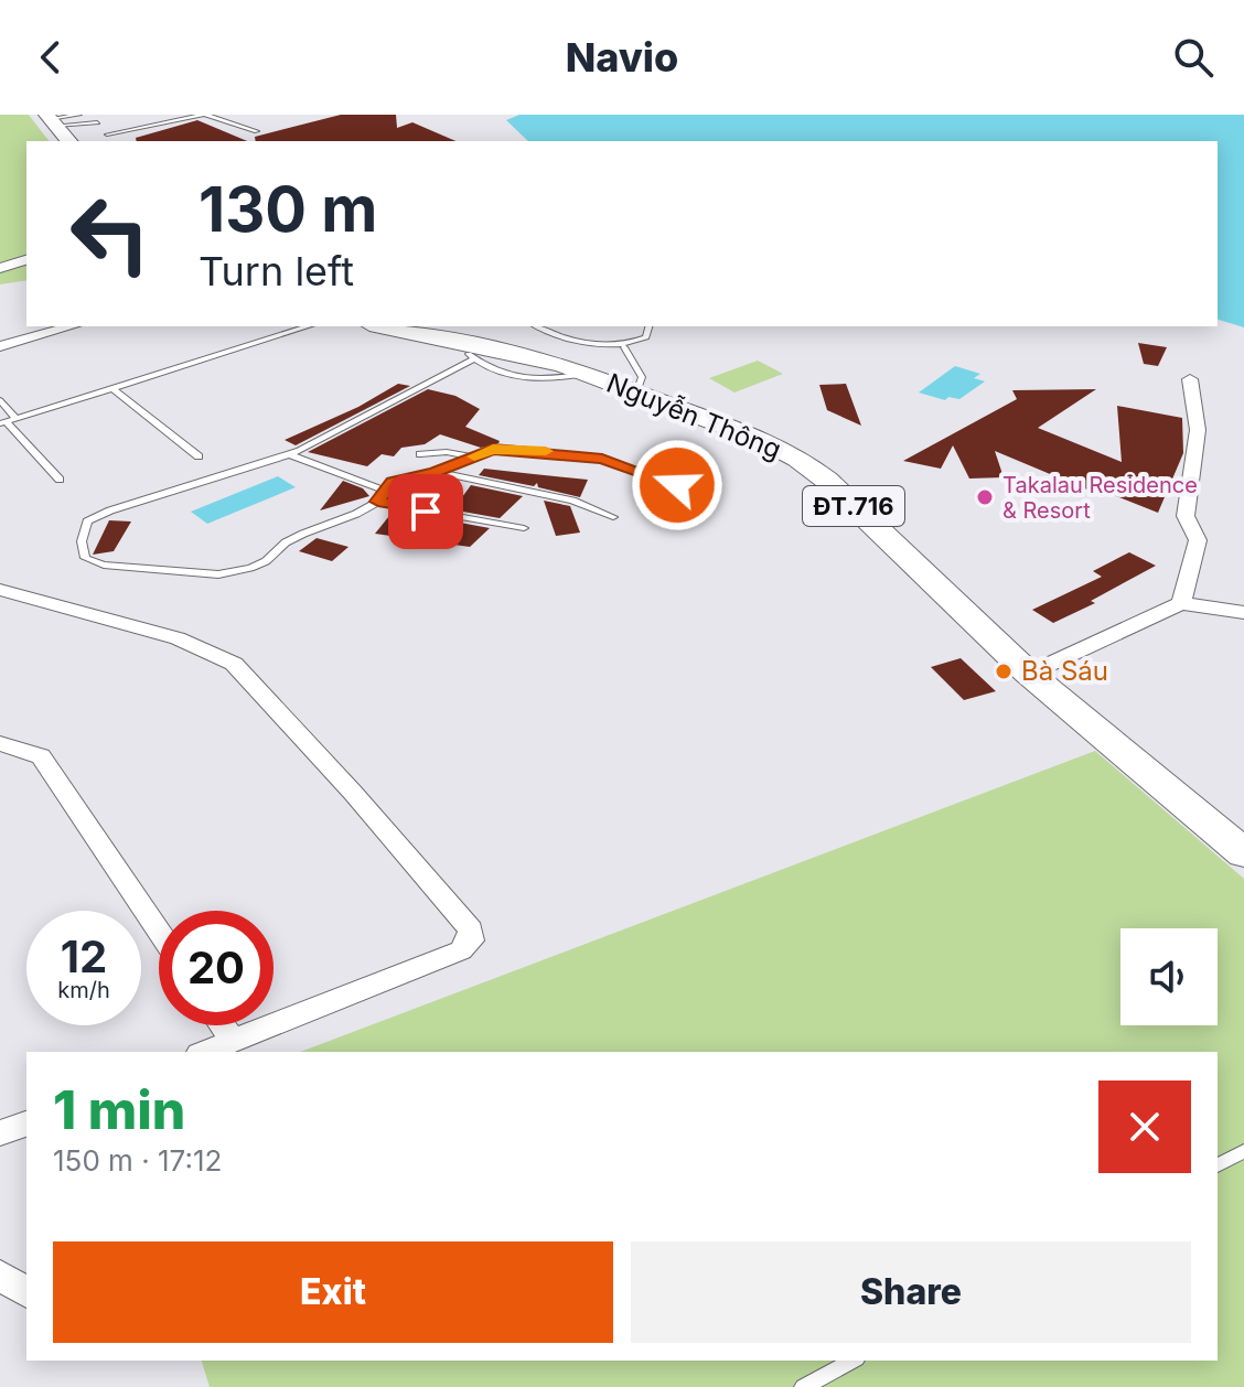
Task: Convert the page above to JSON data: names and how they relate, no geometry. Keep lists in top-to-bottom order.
{
  "streets": {
    "main road": ["Nguyễn Thông", "ĐT.716"]
  },
  "places": ["Takalau Residence & Resort", "Bà Sáu"],
  "page": {
    "header": "Navio",
    "turn": ["130 m", "Turn left"],
    "speed": "12 km/h",
    "limit": "20",
    "heading": ["1 min", "150 m · 17:12"],
    "buttons": ["Exit", "Share"]
  }
}
